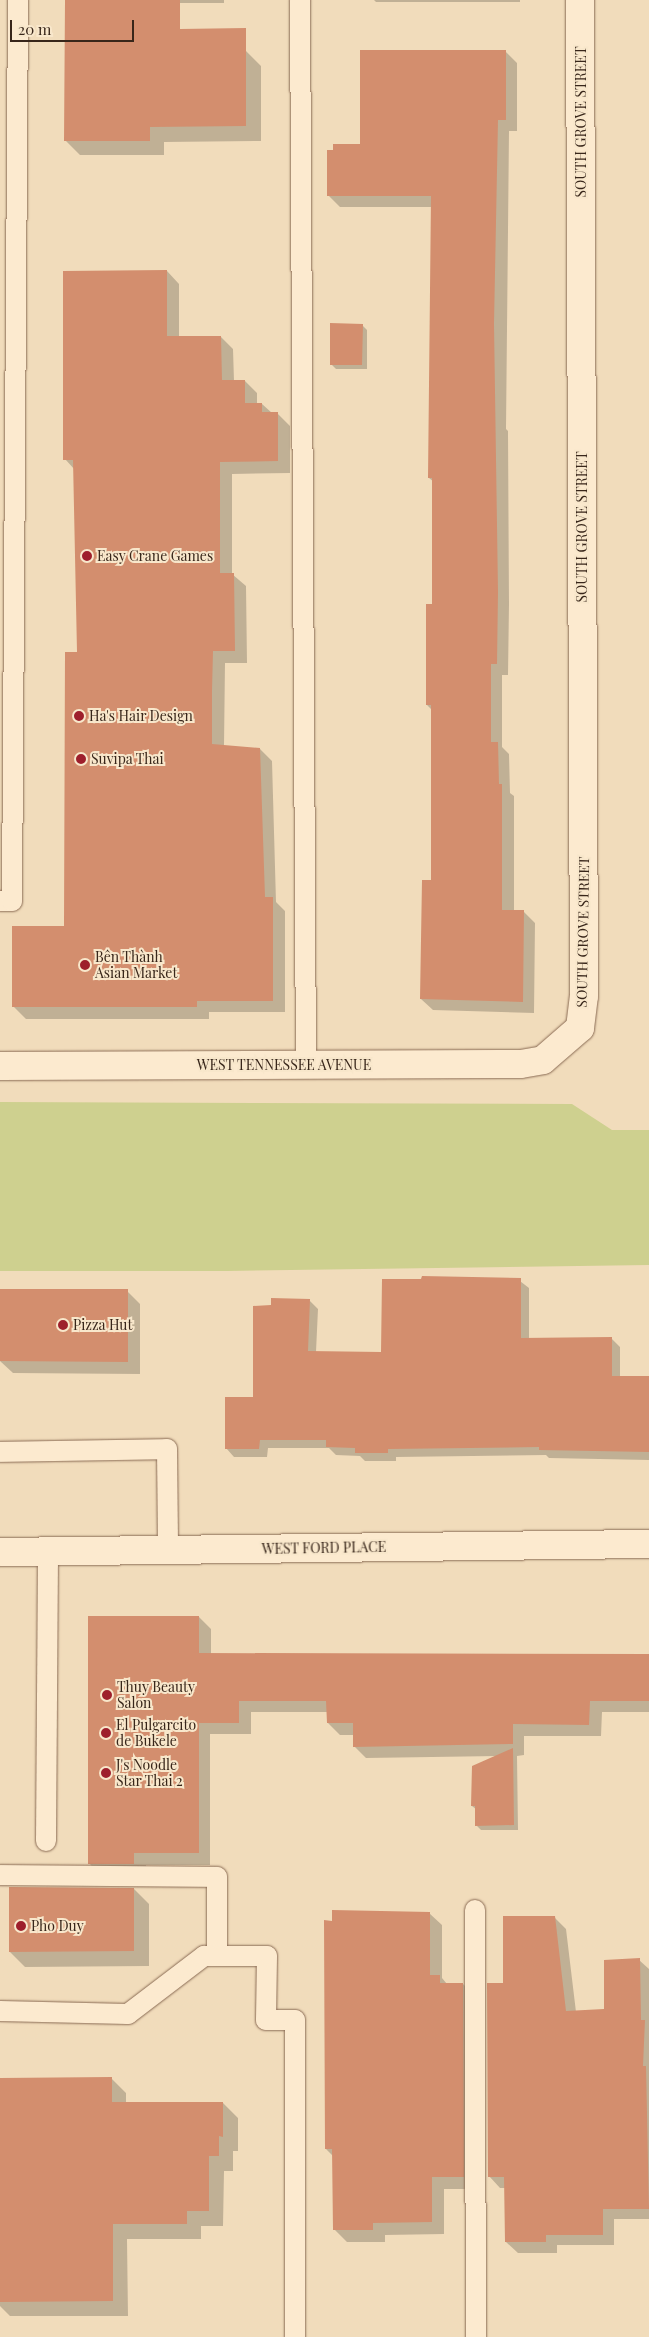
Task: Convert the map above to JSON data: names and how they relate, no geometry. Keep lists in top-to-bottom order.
{
  "streets": {
    "street": ["SOUTH GROVE STREET", "WEST TENNESSEE AVENUE", "WEST FORD PLACE"]
  },
  "crossings": [
    ["SOUTH GROVE STREET", "WEST TENNESSEE AVENUE"]
  ],
  "places": [
    "Easy Crane Games",
    "Ha's Hair Design",
    "Suvipa Thai",
    "Bên Thành Asian Market",
    "Pizza Hut",
    "Thuy Beauty Salon",
    "El Pulgarcito de Bukele",
    "J's Noodle Star Thai 2",
    "Pho Duy"
  ],
  "scale_bar": "20 m"
}
